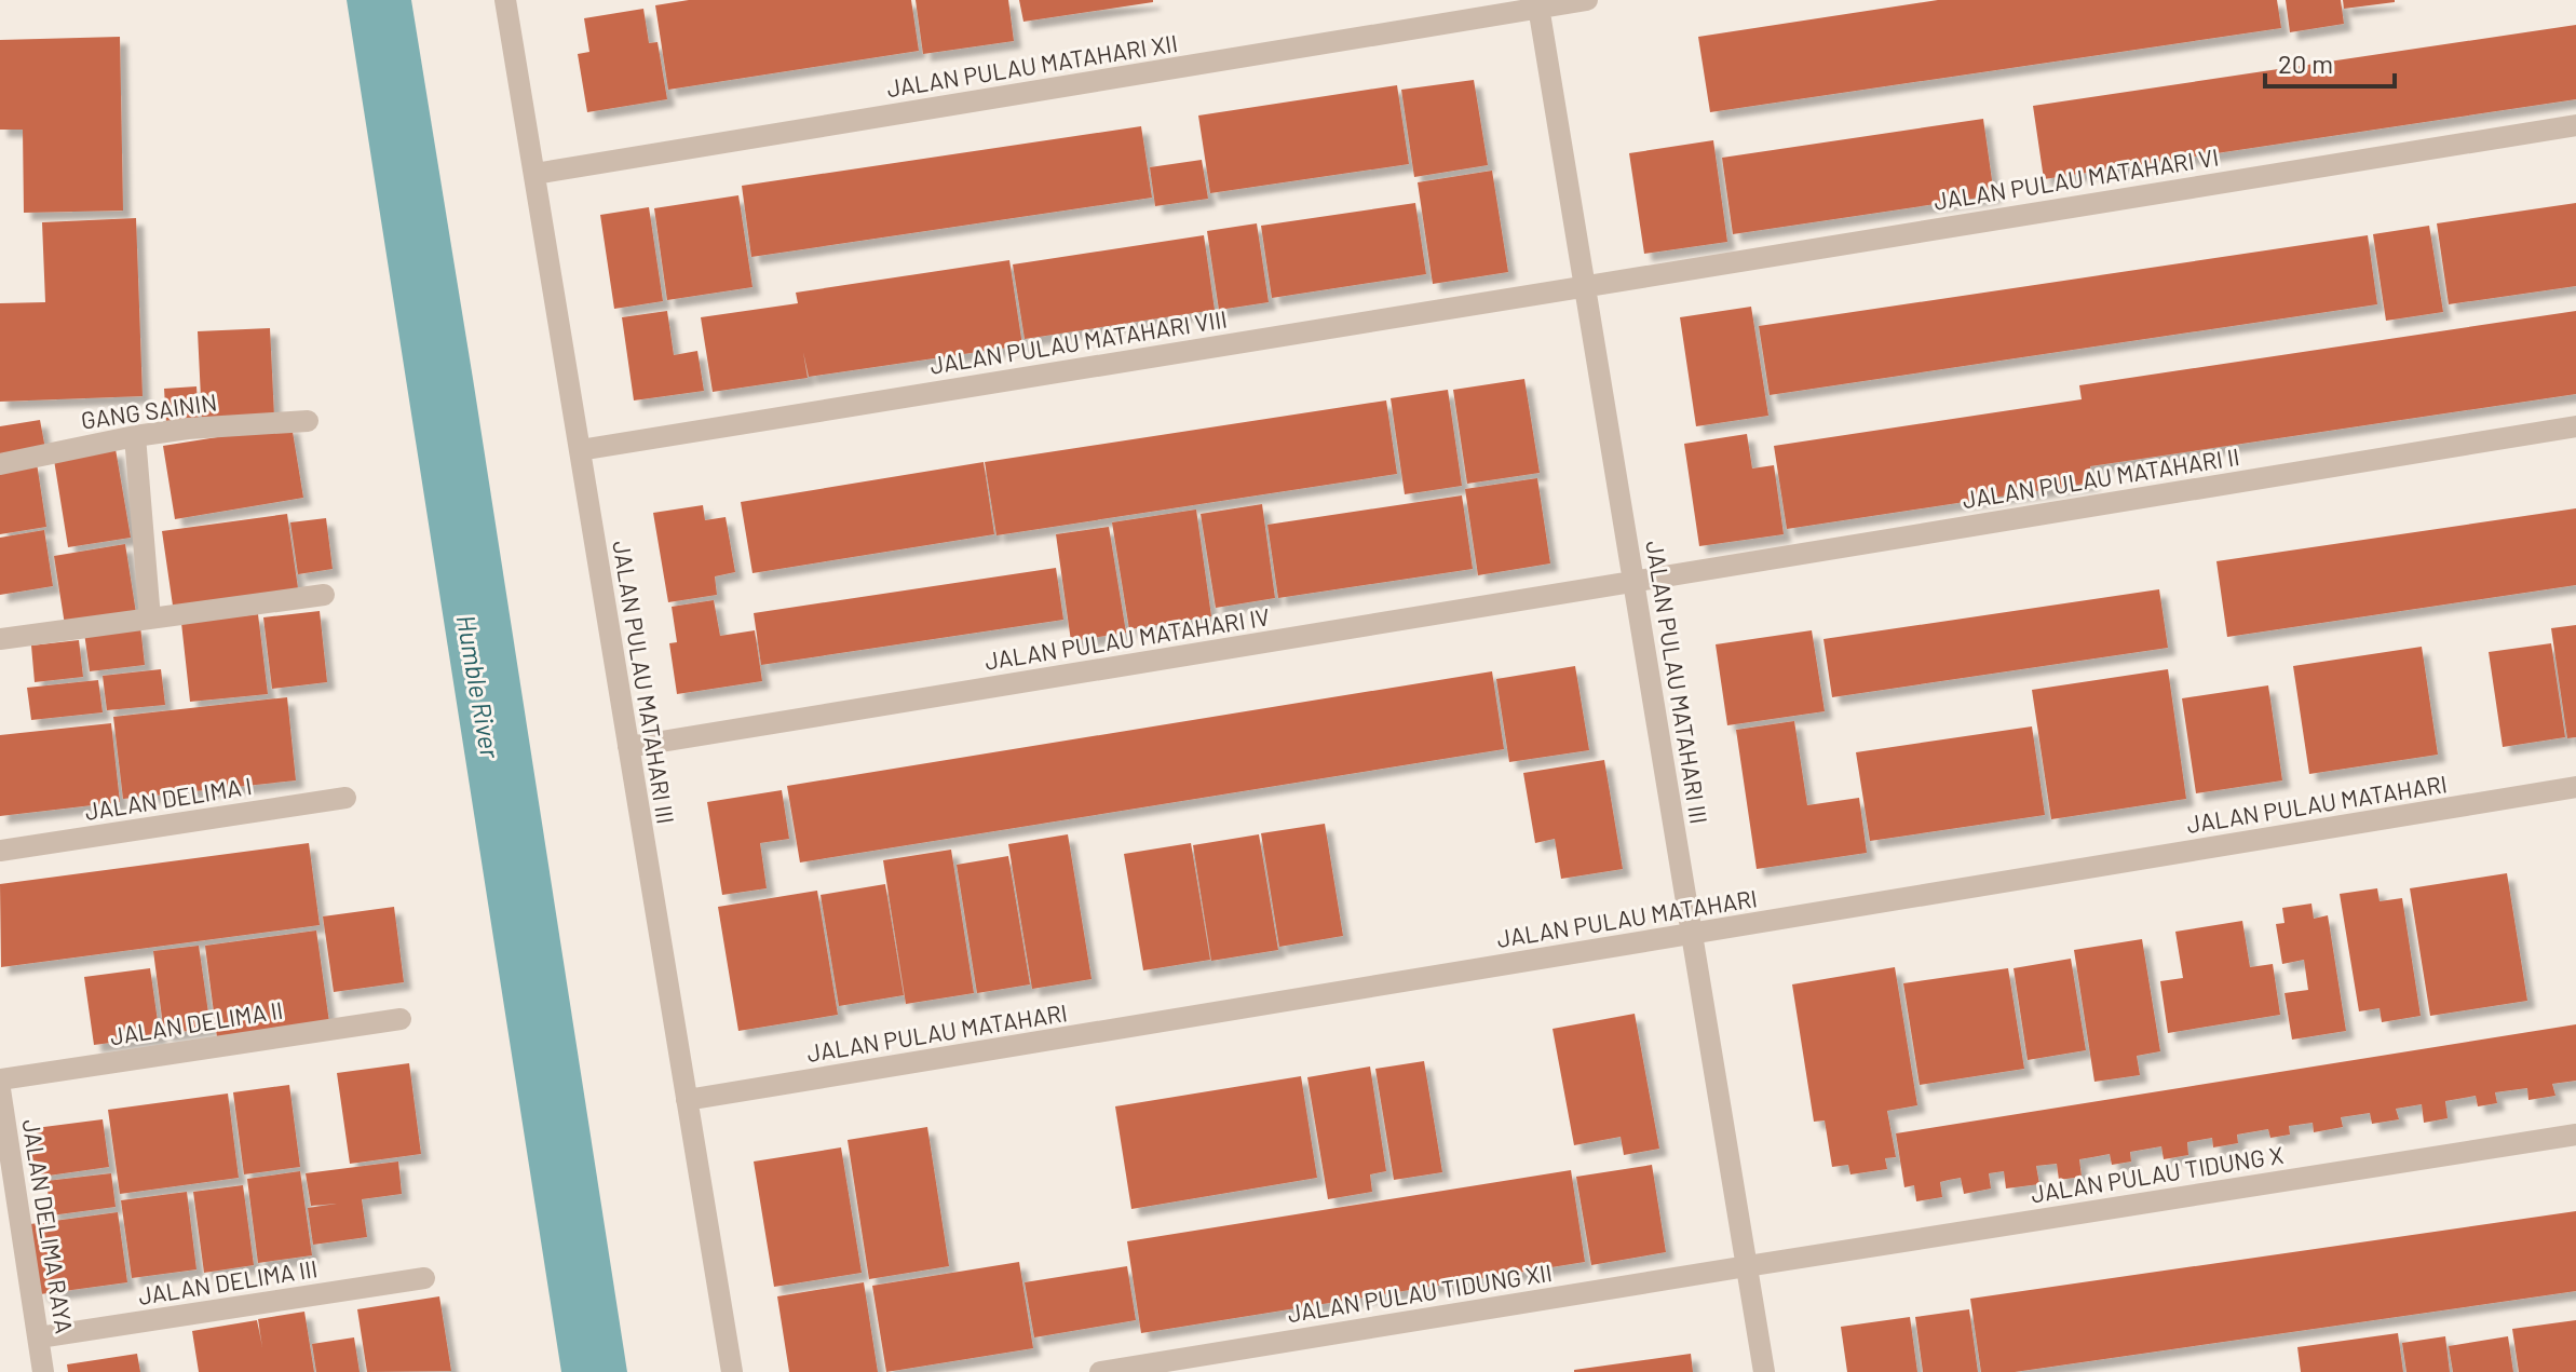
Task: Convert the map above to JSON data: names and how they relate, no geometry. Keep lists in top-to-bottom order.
{
  "streets": {
    "street": [
      "JALAN PULAU MATAHARI XII",
      "JALAN PULAU MATAHARI VI",
      "JALAN PULAU MATAHARI VIII",
      "GANG SAININ",
      "JALAN PULAU MATAHARI II",
      "JALAN PULAU MATAHARI IV",
      "JALAN PULAU MATAHARI III",
      "JALAN DELIMA I",
      "JALAN PULAU MATAHARI",
      "JALAN DELIMA II",
      "JALAN PULAU TIDUNG X",
      "JALAN DELIMA RAYA",
      "JALAN DELIMA III",
      "JALAN PULAU TIDUNG XII"
    ]
  },
  "crossings": [
    ["JALAN PULAU MATAHARI XII", "JALAN PULAU MATAHARI III"],
    ["JALAN PULAU MATAHARI VI", "JALAN PULAU MATAHARI VIII"],
    ["JALAN PULAU MATAHARI VI", "JALAN PULAU MATAHARI III"],
    ["JALAN PULAU MATAHARI VIII", "JALAN PULAU MATAHARI III"],
    ["JALAN PULAU MATAHARI II", "JALAN PULAU MATAHARI IV"],
    ["JALAN PULAU MATAHARI II", "JALAN PULAU MATAHARI III"],
    ["JALAN PULAU MATAHARI IV", "JALAN PULAU MATAHARI III"],
    ["JALAN PULAU MATAHARI III", "JALAN PULAU MATAHARI"],
    ["JALAN PULAU MATAHARI III", "JALAN PULAU TIDUNG X"],
    ["JALAN PULAU MATAHARI III", "JALAN PULAU TIDUNG XII"],
    ["JALAN PULAU TIDUNG X", "JALAN PULAU TIDUNG XII"],
    ["JALAN DELIMA RAYA", "JALAN DELIMA III"]
  ],
  "water": ["Humble River"],
  "scale_bar": "20 m"
}
